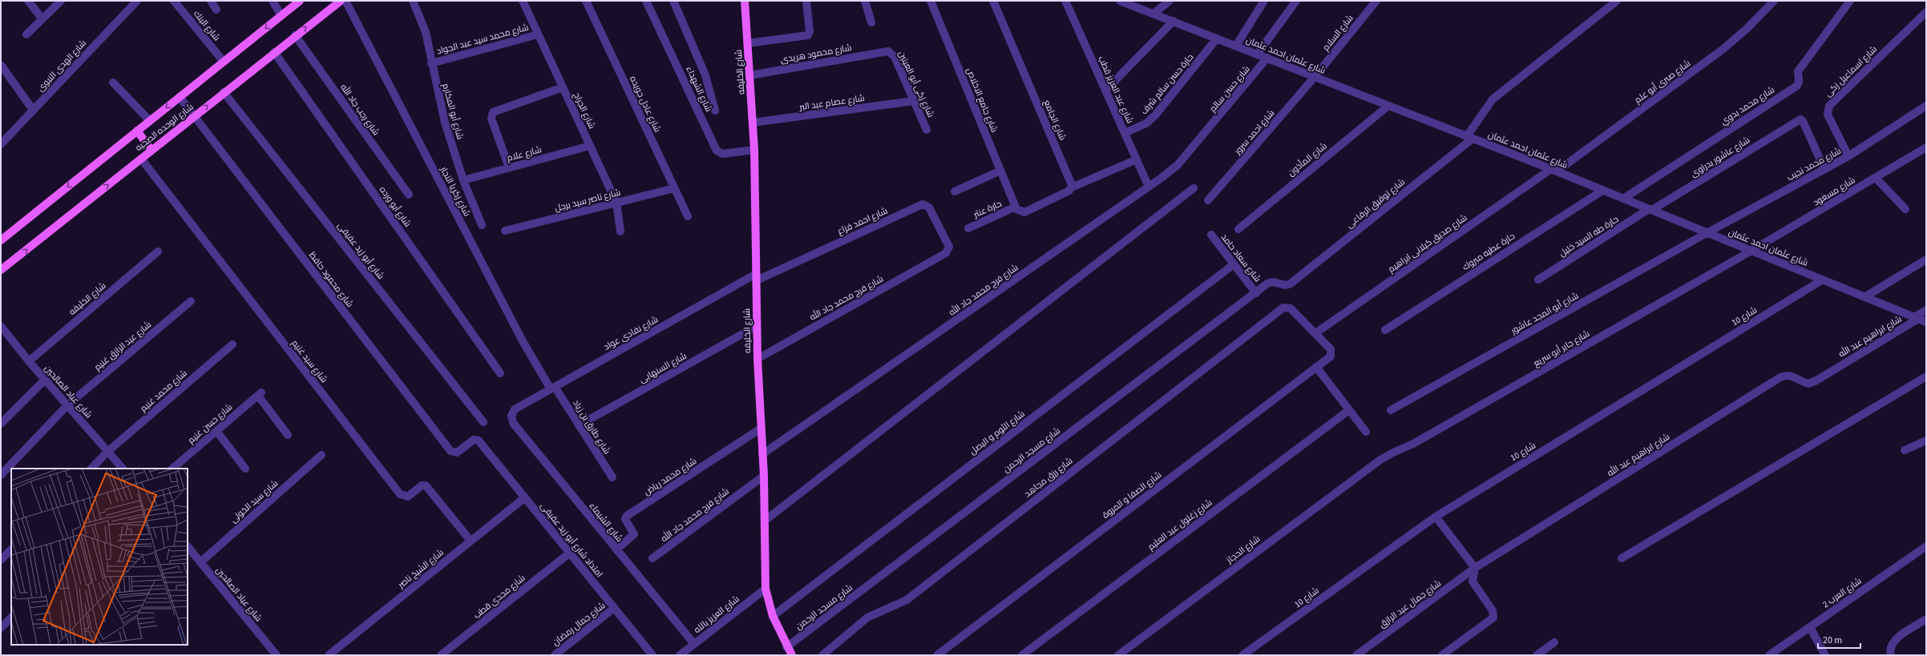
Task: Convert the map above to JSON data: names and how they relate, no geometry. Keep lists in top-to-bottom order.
{
  "streets": {
    "main road": ["شارع الخليفه", "شارع الوحده الصحيه"],
    "street": [
      "شارع البنك",
      "شارع السلام",
      "شارع محمد سيد عبد الجواد",
      "شارع محمود هريدى",
      "شارع عثمان احمد عثمان",
      "شارع الهدى النبوى",
      "شارع اسماعيل زكى",
      "شارع صبرى أبو علم",
      "شارع زكى أبو العينين",
      "حارة حسن سالم شرف",
      "شارع الشهداء",
      "شارع حسن سالم",
      "شارع عبد العزيز قطب",
      "شارع جامع الاخلاص",
      "شارع عصام عبد البر",
      "شارع عادل جويده",
      "شارع محمد بدوي",
      "شارع رجب جاد الله",
      "شارع الجراح",
      "شارع أبو المكارم",
      "شارع الجامع",
      "شارع احمد سرور",
      "شارع علام",
      "شارع عاشور بدراوى",
      "شارع المأذون",
      "شارع محمد نجيب",
      "شارع زكريا النجار",
      "شارع مسعود",
      "شارع ناصر سيد برجل",
      "شارع توفيق الرفاعى",
      "شارع أبو ورده",
      "حارة عنتر",
      "شارع احمد فزاع",
      "حارة طه السيد خليل",
      "شارع صديق كيلانى ابراهيم",
      "شارع أبو زيد عفيفى",
      "حارة عطيه مبروك",
      "شارع سعاد حامد",
      "شارع محمود حافظ",
      "شارع فرح محمد جاد الله",
      "شارع فرج محمد جاد الله",
      "شارع أبو المجد عاشور",
      "شارع 10",
      "شارع نفادى عواد",
      "شارع ابراهيم عبد الله",
      "شارع عبد الرازق غنيم",
      "شارع جابر أبو سريع",
      "شارع سيد غنيم",
      "شارع السنهابى",
      "شارع محمد غنيم",
      "شارع عباد الصالحين",
      "شارع حسن غنيم",
      "شارع طارق بن زياد",
      "شارع الثوم و البصل",
      "شارع مسجد الرحمن",
      "شارع محمد رياض",
      "شارع رزق مجاهد",
      "شارع الصفا و المروة",
      "شارع سيد الخولى",
      "شارع الشيماء",
      "شارع زغلول عبد العليم",
      "امتداد شارع أبو زيد عفيفى",
      "شارع الحجاز",
      "شارع الشيخ ناصر",
      "شارع العرب 2",
      "شارع مجدى قطب",
      "شارع جمال عبد الرازق",
      "شارع العزيز بالله",
      "شارع جمال رمضان"
    ]
  },
  "crossings": [
    ["شارع البنك", "شارع الوحده الصحيه"],
    ["شارع السلام", "شارع عثمان احمد عثمان"],
    ["شارع السلام", "شارع احمد سرور"],
    ["شارع محمد سيد عبد الجواد", "شارع الجراح"],
    ["شارع محمد سيد عبد الجواد", "شارع أبو المكارم"],
    ["شارع محمود هريدى", "شارع الخليفه"],
    ["شارع محمود هريدى", "شارع زكى أبو العينين"],
    ["شارع عثمان احمد عثمان", "شارع صبرى أبو علم"],
    ["شارع عثمان احمد عثمان", "حارة حسن سالم شرف"],
    ["شارع عثمان احمد عثمان", "شارع حسن سالم"],
    ["شارع عثمان احمد عثمان", "شارع محمد بدوي"],
    ["شارع عثمان احمد عثمان", "شارع احمد سرور"],
    ["شارع عثمان احمد عثمان", "شارع عاشور بدراوى"],
    ["شارع عثمان احمد عثمان", "شارع المأذون"],
    ["شارع عثمان احمد عثمان", "شارع محمد نجيب"],
    ["شارع عثمان احمد عثمان", "شارع مسعود"],
    ["شارع عثمان احمد عثمان", "شارع توفيق الرفاعى"],
    ["شارع عثمان احمد عثمان", "حارة طه السيد خليل"],
    ["شارع عثمان احمد عثمان", "شارع صديق كيلانى ابراهيم"],
    ["شارع عثمان احمد عثمان", "حارة عطيه مبروك"],
    ["شارع عثمان احمد عثمان", "شارع أبو المجد عاشور"],
    ["شارع عثمان احمد عثمان", "شارع 10"],
    ["شارع عثمان احمد عثمان", "شارع ابراهيم عبد الله"],
    ["شارع عثمان احمد عثمان", "شارع جابر أبو سريع"],
    ["شارع اسماعيل زكى", "شارع محمد نجيب"],
    ["شارع الخليفه", "شارع الشهداء"],
    ["شارع الخليفه", "شارع عصام عبد البر"],
    ["شارع الخليفه", "شارع احمد فزاع"],
    ["شارع الخليفه", "شارع فرح محمد جاد الله"],
    ["شارع الخليفه", "شارع فرج محمد جاد الله"],
    ["شارع الخليفه", "شارع نفادى عواد"],
    ["شارع الخليفه", "شارع السنهابى"],
    ["شارع الخليفه", "شارع عباد الصالحين"],
    ["شارع الخليفه", "شارع الثوم و البصل"],
    ["شارع الخليفه", "شارع مسجد الرحمن"],
    ["شارع الخليفه", "شارع محمد رياض"],
    ["شارع الخليفه", "شارع العزيز بالله"],
    ["شارع صبرى أبو علم", "شارع صديق كيلانى ابراهيم"],
    ["شارع زكى أبو العينين", "شارع عصام عبد البر"],
    ["حارة حسن سالم شرف", "شارع عبد العزيز قطب"],
    ["شارع حسن سالم", "شارع فرح محمد جاد الله"],
    ["شارع عبد العزيز قطب", "شارع فرح محمد جاد الله"],
    ["شارع جامع الاخلاص", "حارة عنتر"],
    ["شارع عادل جويده", "شارع ناصر سيد برجل"],
    ["شارع رجب جاد الله", "شارع الوحده الصحيه"],
    ["شارع الجراح", "شارع علام"],
    ["شارع الجراح", "شارع ناصر سيد برجل"],
    ["شارع أبو المكارم", "شارع علام"],
    ["شارع الوحده الصحيه", "شارع أبو ورده"],
    ["شارع الوحده الصحيه", "شارع أبو زيد عفيفى"],
    ["شارع الوحده الصحيه", "شارع محمود حافظ"],
    ["شارع الوحده الصحيه", "شارع سيد غنيم"],
    ["شارع عاشور بدراوى", "شارع محمد نجيب"],
    ["شارع عاشور بدراوى", "حارة طه السيد خليل"],
    ["شارع محمد نجيب", "شارع أبو المجد عاشور"],
    ["شارع زكريا النجار", "شارع نفادى عواد"],
    ["شارع زكريا النجار", "شارع طارق بن زياد"],
    ["شارع مسعود", "شارع جابر أبو سريع"],
    ["شارع توفيق الرفاعى", "شارع مسجد الرحمن"],
    ["شارع احمد فزاع", "شارع فرج محمد جاد الله"],
    ["شارع احمد فزاع", "شارع نفادى عواد"],
    ["شارع صديق كيلانى ابراهيم", "شارع رزق مجاهد"],
    ["شارع صديق كيلانى ابراهيم", "شارع الصفا و المروة"],
    ["شارع سعاد حامد", "شارع الثوم و البصل"],
    ["شارع سعاد حامد", "شارع مسجد الرحمن"],
    ["شارع محمود حافظ", "امتداد شارع أبو زيد عفيفى"],
    ["شارع نفادى عواد", "شارع طارق بن زياد"],
    ["شارع نفادى عواد", "شارع الشيماء"],
    ["شارع ابراهيم عبد الله", "شارع جمال عبد الرازق"],
    ["شارع عبد الرازق غنيم", "شارع عباد الصالحين"],
    ["شارع جابر أبو سريع", "شارع الحجاز"],
    ["شارع سيد غنيم", "شارع الشيخ ناصر"],
    ["شارع السنهابى", "شارع طارق بن زياد"],
    ["شارع محمد غنيم", "شارع عباد الصالحين"],
    ["شارع عباد الصالحين", "شارع سيد الخولى"],
    ["شارع محمد رياض", "شارع الشيماء"],
    ["شارع رزق مجاهد", "شارع الصفا و المروة"],
    ["شارع الشيماء", "شارع العزيز بالله"],
    ["امتداد شارع أبو زيد عفيفى", "شارع الشيخ ناصر"],
    ["امتداد شارع أبو زيد عفيفى", "شارع مجدى قطب"],
    ["امتداد شارع أبو زيد عفيفى", "شارع جمال رمضان"]
  ],
  "scale_bar": "20 m"
}
